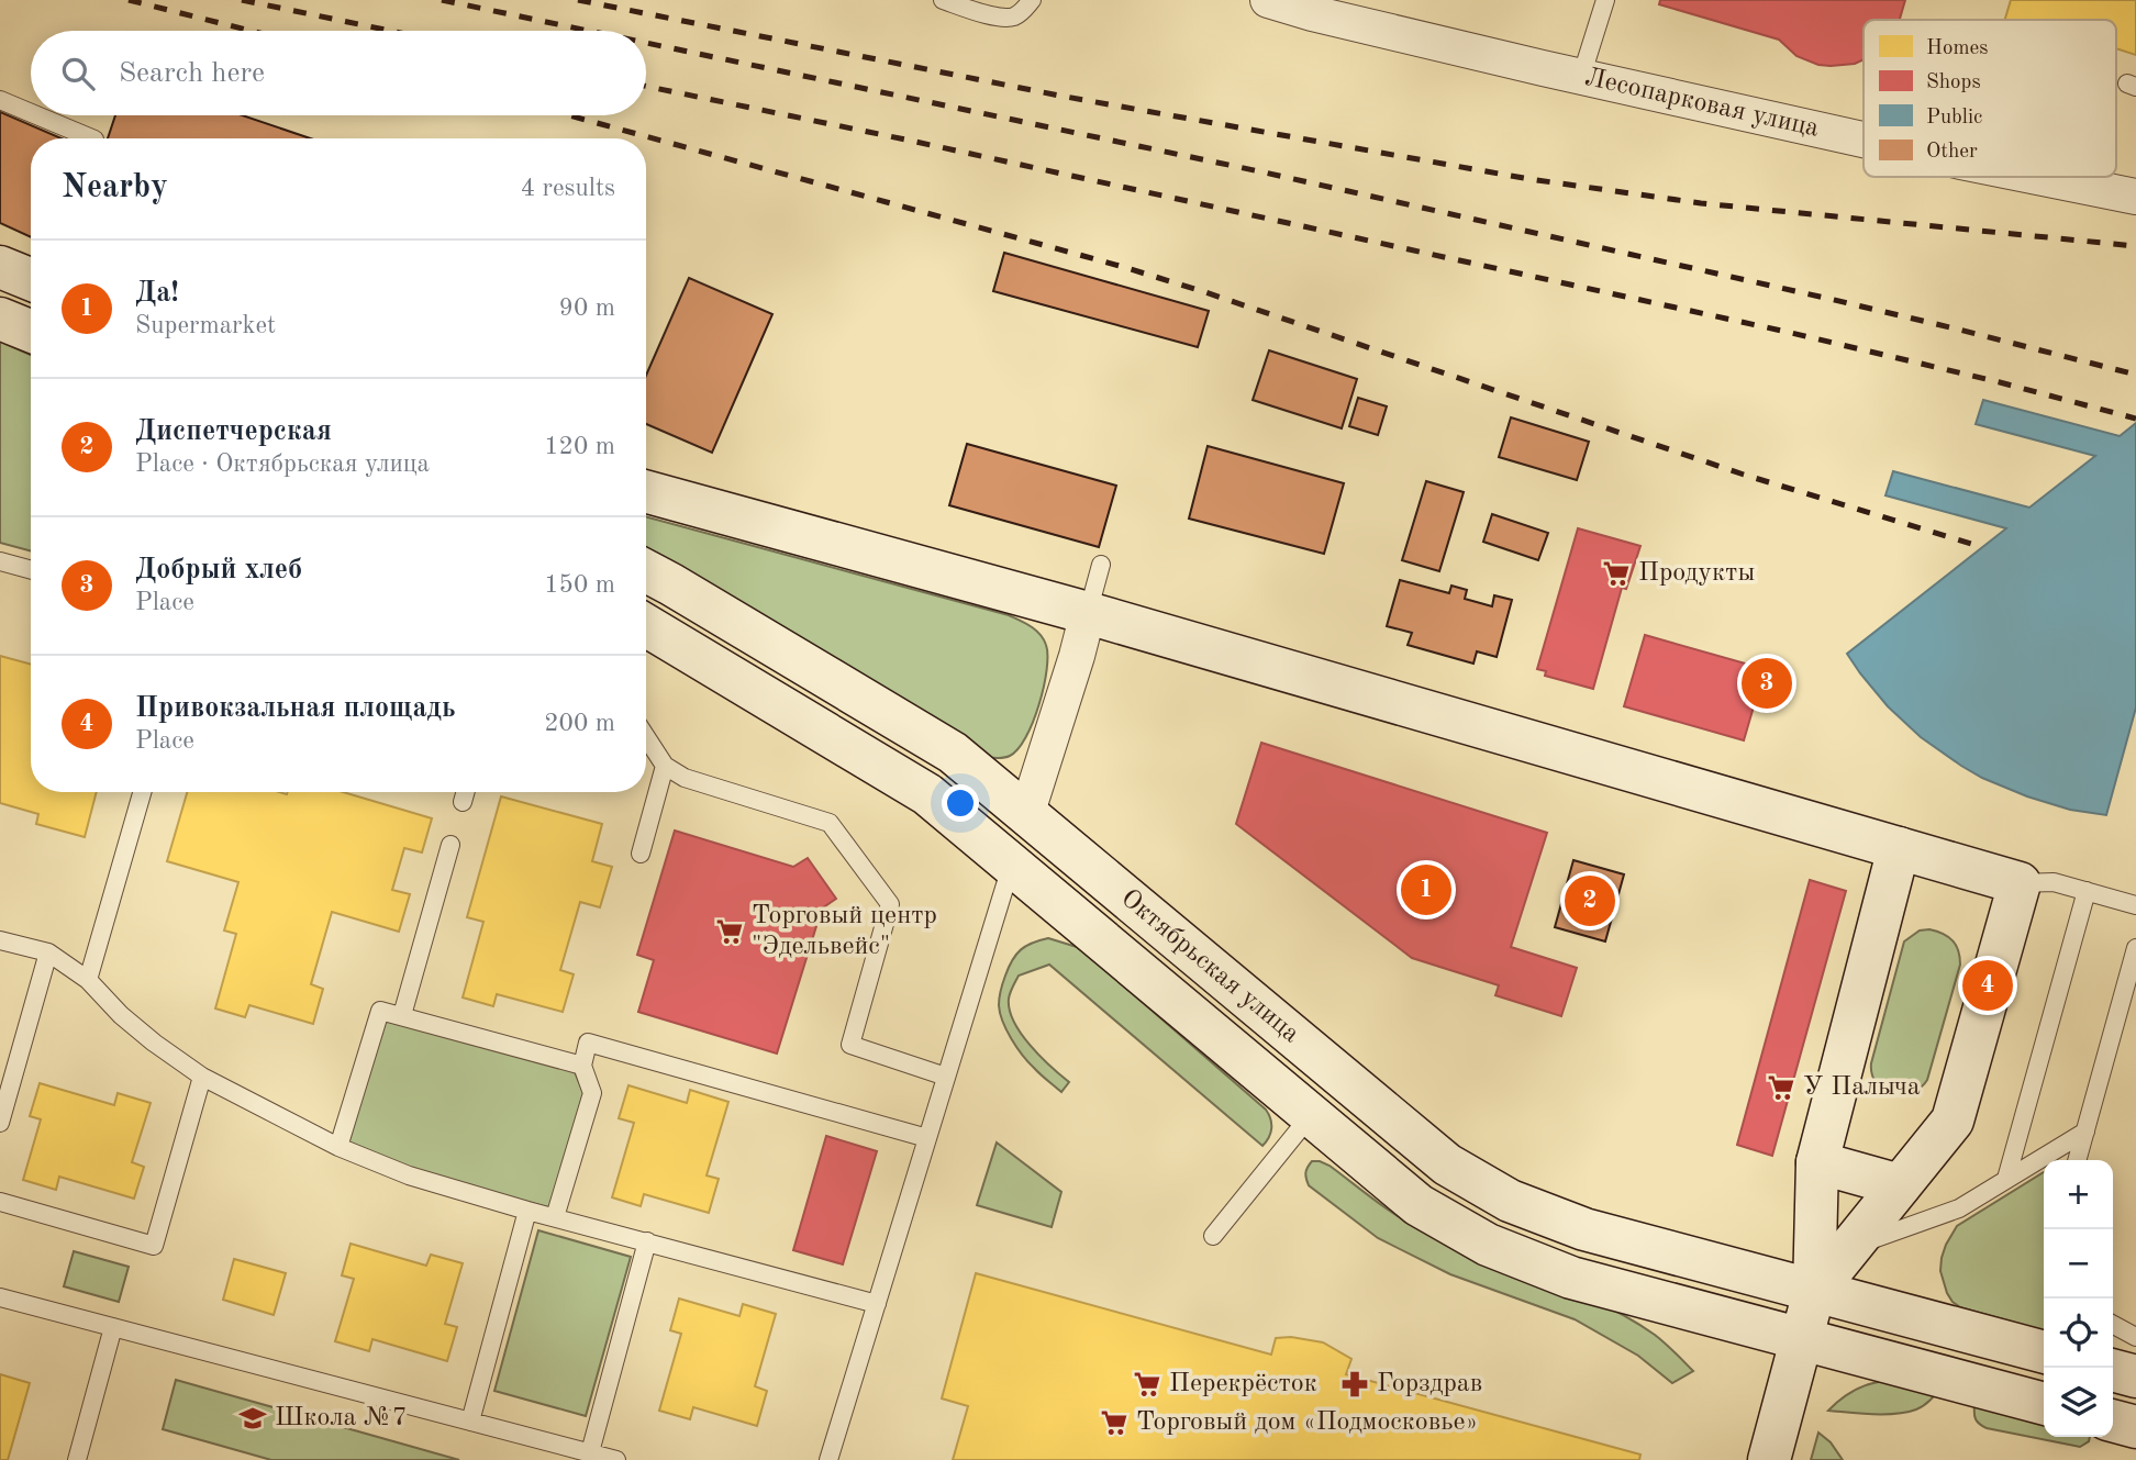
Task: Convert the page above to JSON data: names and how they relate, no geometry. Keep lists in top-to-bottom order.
{
  "streets": {
    "main road": ["Октябрьская улица"],
    "street": ["Лесопарковая улица"]
  },
  "places": {
    "supermarket": [
      "Продукты",
      "Торговый центр \"Эдельвейс\"",
      "У Палыча",
      "Перекрёсток",
      "Торговый дом «Подмосковье»"
    ],
    "pharmacy": ["Горздрав"],
    "school or university": ["Школа №7"]
  },
  "legend": [
    "Homes",
    "Shops",
    "Public",
    "Other"
  ],
  "page": {
    "search": "Search here",
    "heading": ["Nearby", "4 results"],
    "list": [
      {
        "mark": "1",
        "name": "Да!",
        "note": "Supermarket",
        "value": "90 m"
      },
      {
        "mark": "2",
        "name": "Диспетчерская",
        "note": "Place · Октябрьская улица",
        "value": "120 m"
      },
      {
        "mark": "3",
        "name": "Добрый хлеб",
        "note": "Place",
        "value": "150 m"
      },
      {
        "mark": "4",
        "name": "Привокзальная площадь",
        "note": "Place",
        "value": "200 m"
      }
    ],
    "pins": [
      "3",
      "1",
      "2",
      "4"
    ],
    "map_buttons": ["+", "−"]
  }
}
